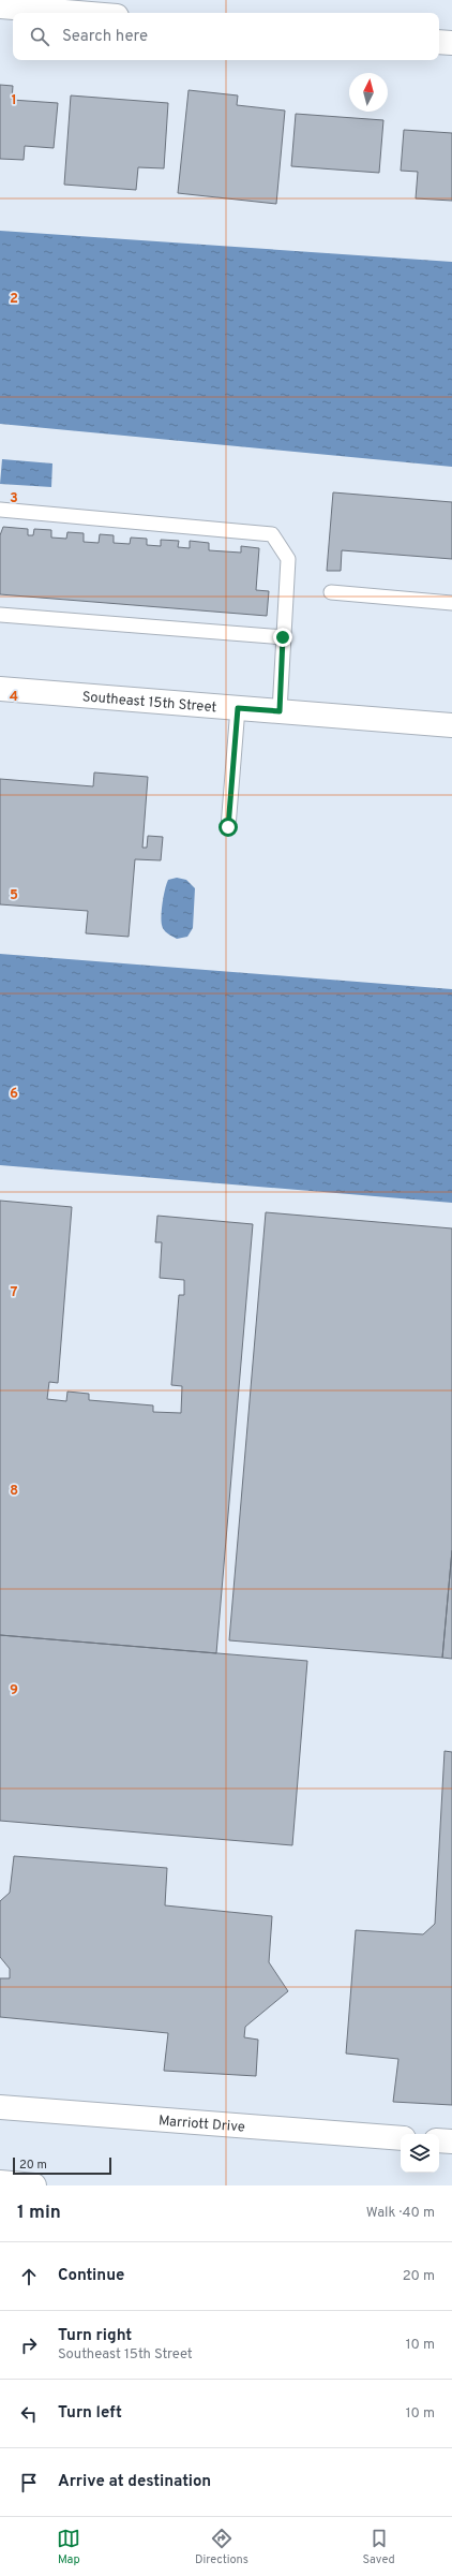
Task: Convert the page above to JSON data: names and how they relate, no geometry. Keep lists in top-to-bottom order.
{
  "streets": {
    "street": ["Southeast 15th Street", "Marriott Drive"]
  },
  "scale_bar": "20 m",
  "north": "top",
  "page": {
    "search": "Search here",
    "scale": "20 m",
    "heading": ["1 min", "Walk · 40 m"],
    "list": [
      ["Continue", "20 m"],
      ["Turn right", "Southeast 15th Street", "10 m"],
      ["Turn left", "10 m"],
      "Arrive at destination"
    ],
    "nav": ["Map", "Directions", "Saved"]
  },
  "grid": {
    "rows": [
      "1",
      "2",
      "3",
      "4",
      "5",
      "6",
      "7",
      "8",
      "9"
    ]
  }
}
